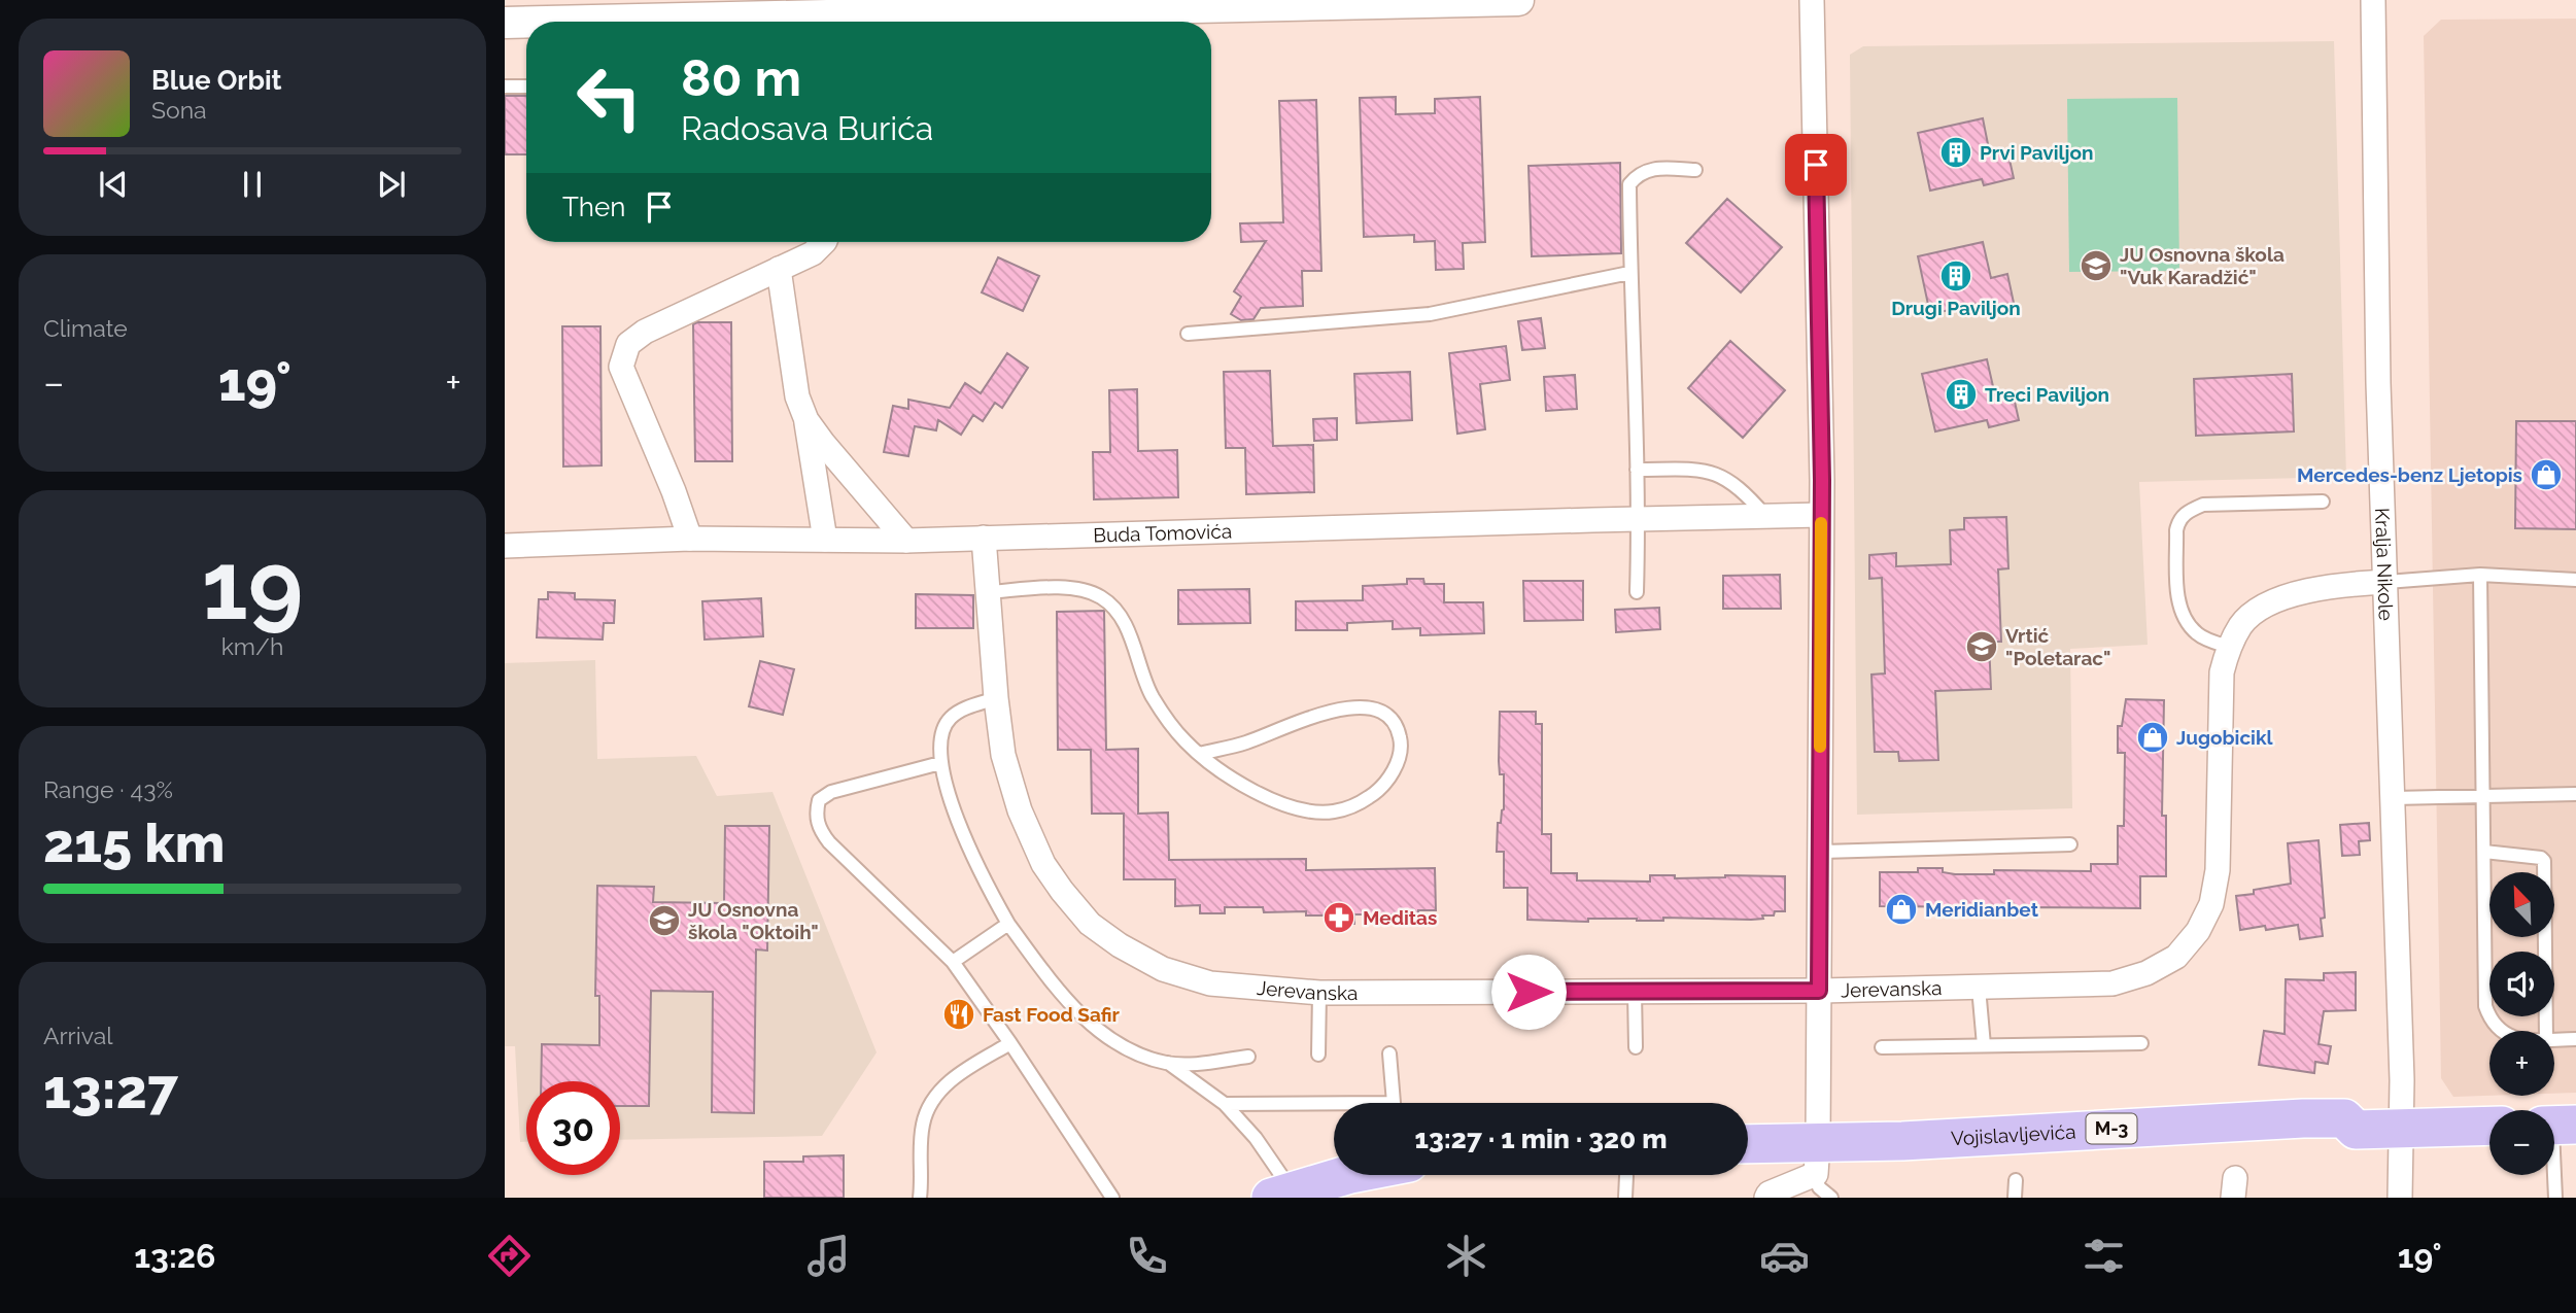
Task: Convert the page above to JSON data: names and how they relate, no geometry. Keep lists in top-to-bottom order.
{
  "streets": {
    "main road": ["M-3", "Vojislavljevića"],
    "street": ["Buda Tomovića", "Kralja Nikole", "Jerevanska"]
  },
  "crossings": [
    ["Buda Tomovića", "Jerevanska"],
    ["Kralja Nikole", "Jerevanska"],
    ["Kralja Nikole", "Vojislavljevića"]
  ],
  "places": {
    "building": ["Prvi Paviljon", "Drugi Paviljon", "Treci Paviljon"],
    "school or university": ["JU Osnovna škola \"Vuk Karadžić\"", "Vrtić \"Poletarac\"", "JU Osnovna škola \"Oktoih\""],
    "shop": ["Mercedes-benz Ljetopis", "Jugobicikl", "Meridianbet"],
    "pharmacy": ["Meditas"],
    "restaurant": ["Fast Food Safir"]
  },
  "north": "top left",
  "page": {
    "turn": ["80 m", "Radosava Burića"],
    "song": ["Blue Orbit", "Sona"],
    "then": "Then",
    "tile": [
      "Climate",
      ["19", "km/h"],
      ["Range · 43%", "215 km"],
      ["Arrival", "13:27"]
    ],
    "heat": ["−", "19°", "+"],
    "map_buttons": ["+", "−"],
    "limit": "30",
    "trip": "13:27 · 1 min · 320 m",
    "tabs": ["13:26", "19°"]
  }
}
